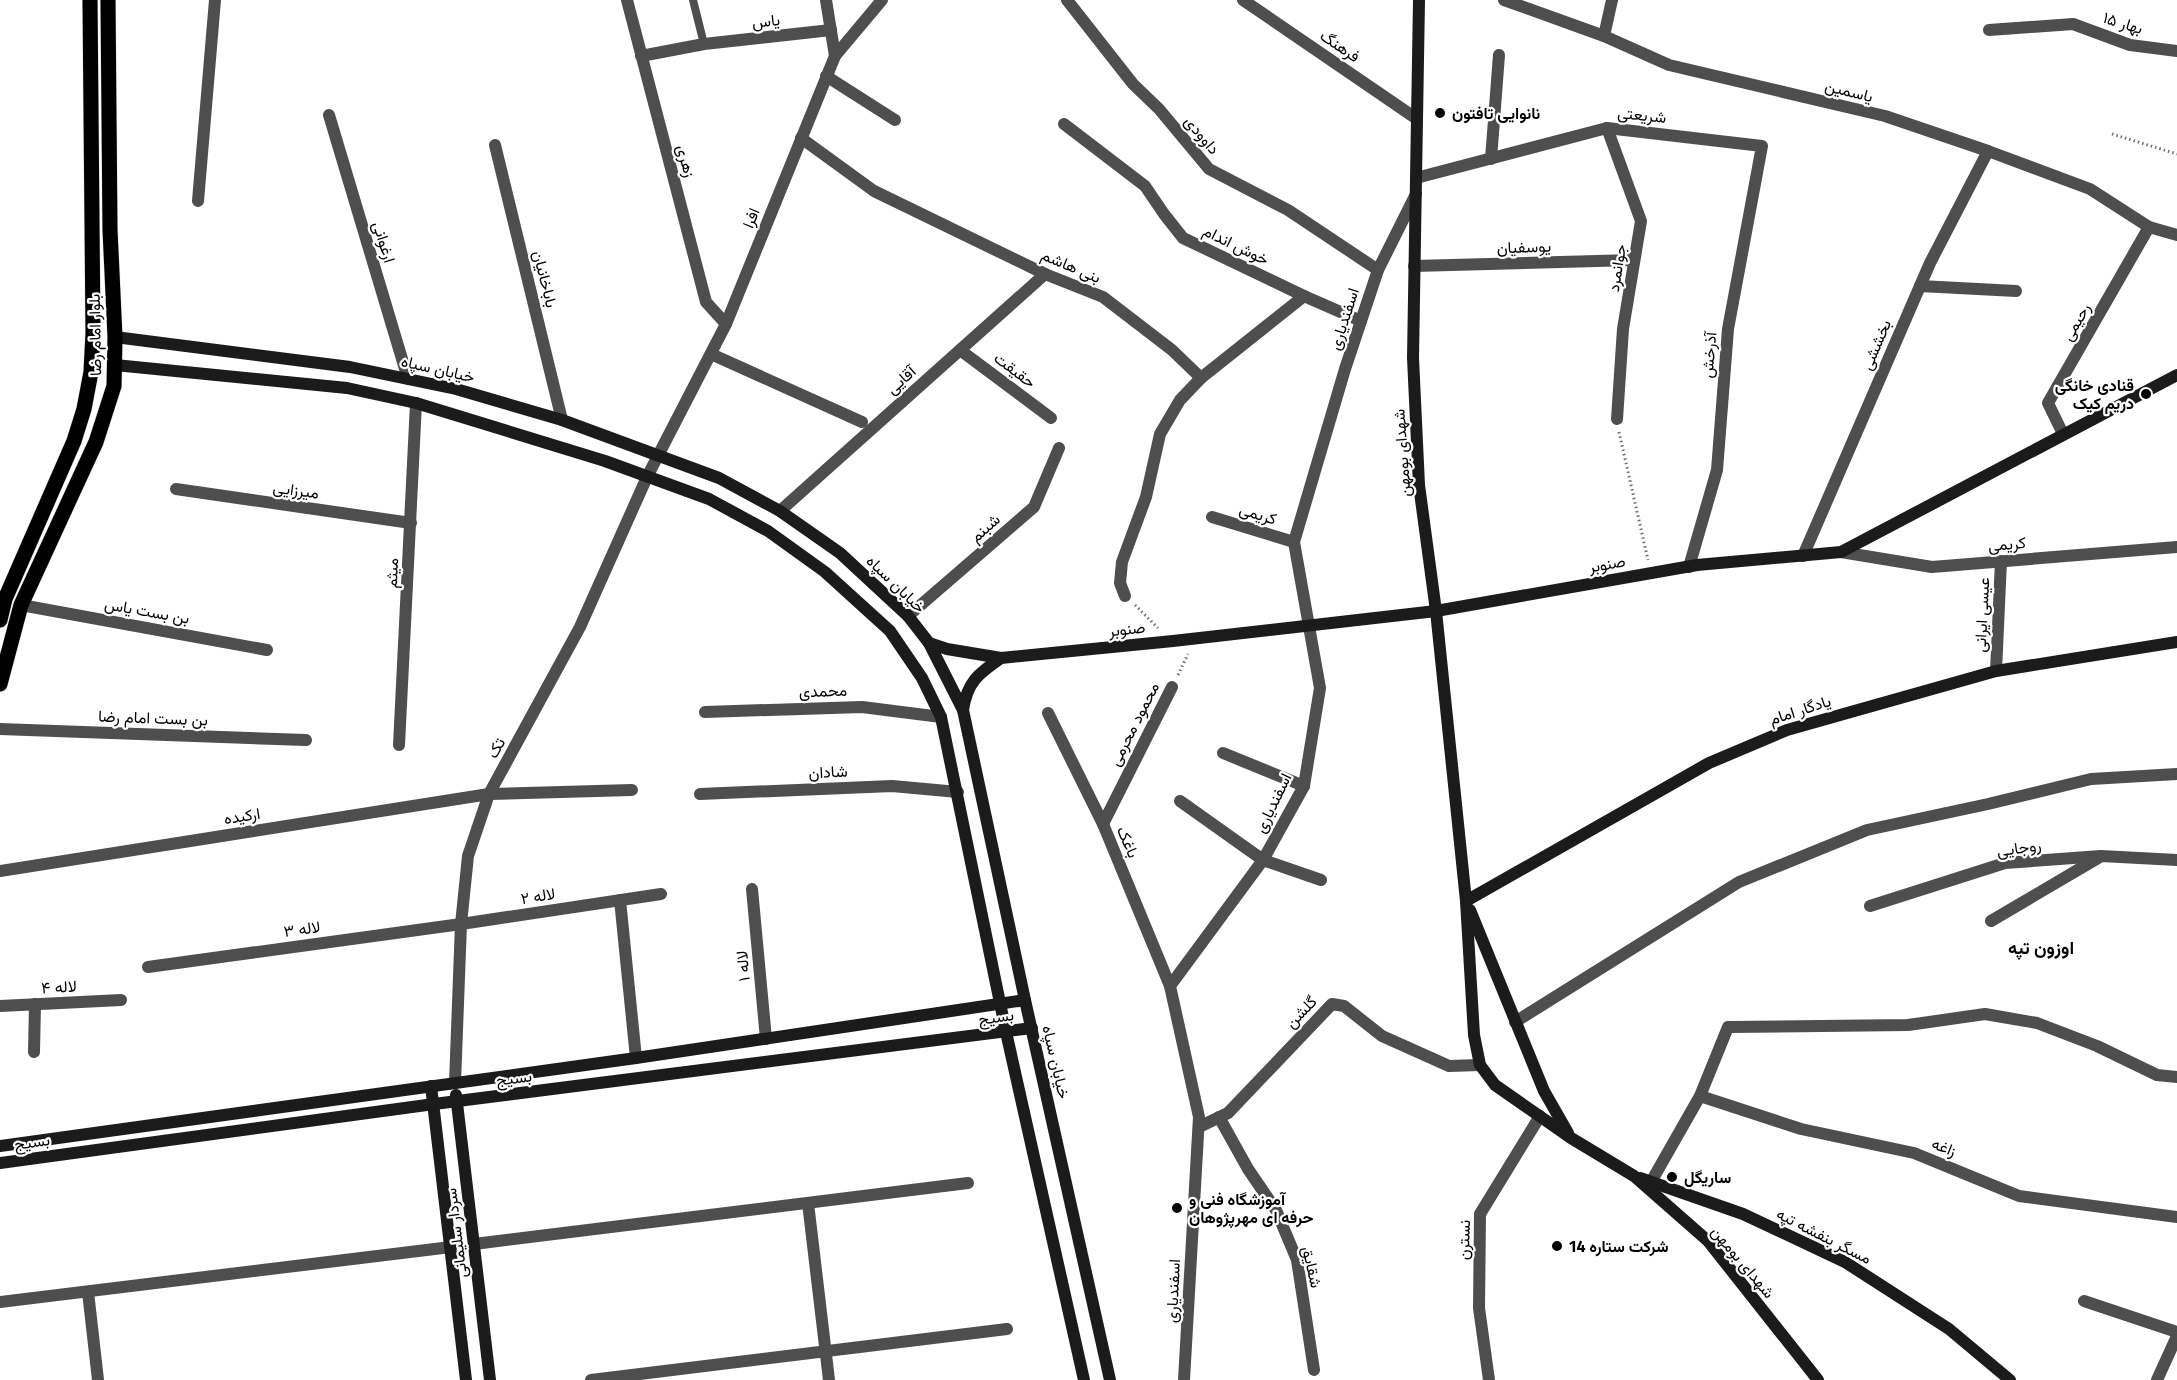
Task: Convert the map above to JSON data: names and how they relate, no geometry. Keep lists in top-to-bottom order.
{
  "streets": {
    "main road": ["بلوار امام رضا"],
    "street": [
      "یاس",
      "بهار ۱۵",
      "فرهنگ",
      "یاسمین",
      "شریعتی",
      "داوودی",
      "زهری",
      "افرا",
      "ارغوانی",
      "خوش اندام",
      "یوسفیان",
      "بنی هاشم",
      "جوانمرد",
      "باباخانیان",
      "اسفندیاری",
      "رحیمی",
      "بخششی",
      "آذرخش",
      "خیابان سپاه",
      "حقیقت",
      "آقایی",
      "شهدای بومهن",
      "میرزایی",
      "کریمی",
      "شبنم",
      "صنوبر",
      "میثم",
      "بن بست یاس",
      "عیسی ایرانی",
      "محمدی",
      "یادگار امام",
      "بن بست امام رضا",
      "محمود محرمی",
      "تک",
      "شادان",
      "ارکیده",
      "باغک",
      "روجایی",
      "لاله ۲",
      "لاله ۳",
      "لاله ۱",
      "لاله ۴",
      "گلشن",
      "بسیج",
      "زاغه",
      "سردار سلیمانی",
      "مسگر بنفشه تپه",
      "نسترن",
      "شقایق"
    ]
  },
  "crossings": [
    ["یاس", "زهری"],
    ["فرهنگ", "شهدای بومهن"],
    ["یاسمین", "رحیمی"],
    ["یاسمین", "بخششی"],
    ["شریعتی", "جوانمرد"],
    ["شریعتی", "آذرخش"],
    ["شریعتی", "شهدای بومهن"],
    ["داوودی", "اسفندیاری"],
    ["زهری", "افرا"],
    ["افرا", "بنی هاشم"],
    ["افرا", "خیابان سپاه"],
    ["افرا", "تک"],
    ["ارغوانی", "خیابان سپاه"],
    ["خوش اندام", "اسفندیاری"],
    ["یوسفیان", "جوانمرد"],
    ["یوسفیان", "شهدای بومهن"],
    ["بنی هاشم", "آقایی"],
    ["باباخانیان", "خیابان سپاه"],
    ["اسفندیاری", "شهدای بومهن"],
    ["اسفندیاری", "کریمی"],
    ["اسفندیاری", "صنوبر"],
    ["اسفندیاری", "باغک"],
    ["اسفندیاری", "گلشن"],
    ["رحیمی", "صنوبر"],
    ["بلوار امام رضا", "خیابان سپاه"],
    ["بلوار امام رضا", "بن بست یاس"],
    ["بخششی", "صنوبر"],
    ["آذرخش", "صنوبر"],
    ["خیابان سپاه", "آقایی"],
    ["خیابان سپاه", "شبنم"],
    ["خیابان سپاه", "صنوبر"],
    ["خیابان سپاه", "تک"],
    ["خیابان سپاه", "بسیج"],
    ["حقیقت", "آقایی"],
    ["شهدای بومهن", "صنوبر"],
    ["شهدای بومهن", "یادگار امام"],
    ["شهدای بومهن", "گلشن"],
    ["شهدای بومهن", "مسگر بنفشه تپه"],
    ["شهدای بومهن", "نسترن"],
    ["میرزایی", "میثم"],
    ["کریمی", "صنوبر"],
    ["کریمی", "عیسی ایرانی"],
    ["صنوبر", "محمود محرمی"],
    ["عیسی ایرانی", "یادگار امام"],
    ["محمود محرمی", "باغک"],
    ["تک", "ارکیده"],
    ["تک", "لاله ۲"],
    ["تک", "لاله ۳"],
    ["تک", "بسیج"],
    ["تک", "سردار سلیمانی"],
    ["لاله ۲", "لاله ۳"],
    ["لاله ۱", "بسیج"],
    ["گلشن", "شقایق"],
    ["بسیج", "سردار سلیمانی"]
  ],
  "districts": ["اوزون تپه"],
  "places": [
    "نانوایی تافتون",
    "قنادی خانگی دریم کیک",
    "ساریگل",
    "آموزشگاه فنی و حرفه ای مهرپژوهان",
    "شرکت ستاره 14"
  ]
}
